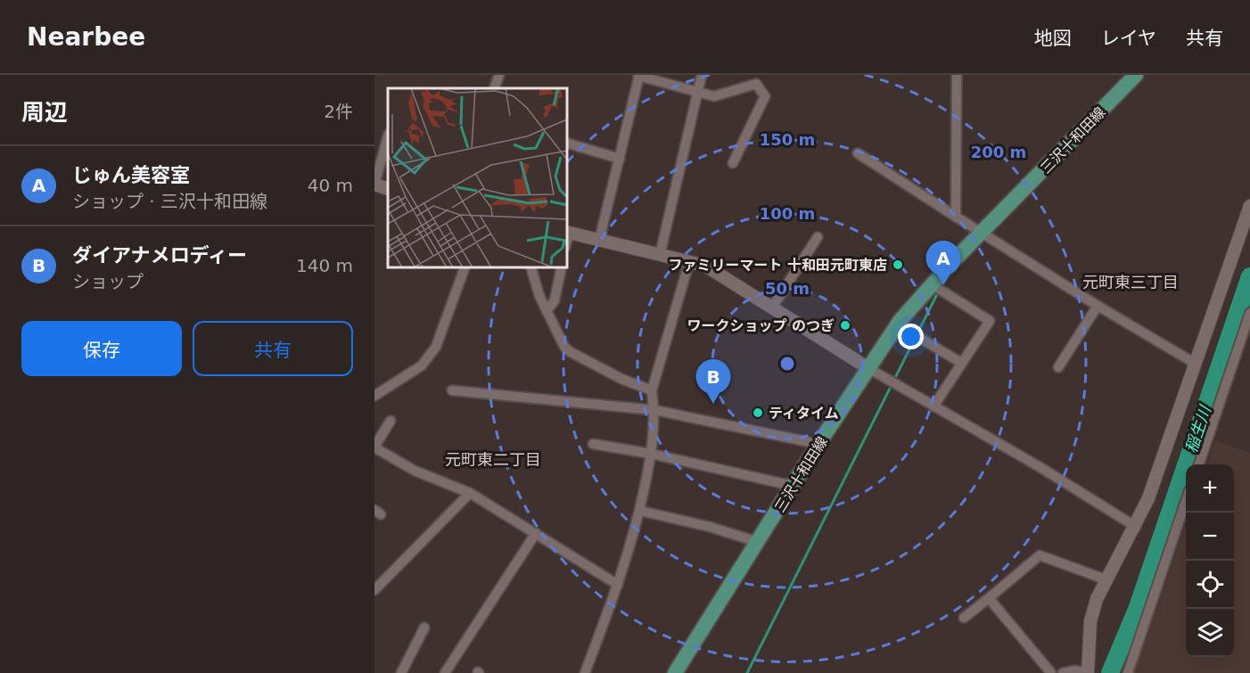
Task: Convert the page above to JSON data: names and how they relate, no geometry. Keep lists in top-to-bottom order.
{
  "streets": {
    "main road": ["三沢十和田線"]
  },
  "districts": ["元町東三丁目", "元町東二丁目"],
  "water": ["稲生川"],
  "places": ["ファミリーマート 十和田元町東店", "ワークショップ のつぎ", "ティタイム"],
  "page": {
    "header": "Nearbee",
    "nav": ["地図", "レイヤ", "共有"],
    "heading": ["周辺", "2件"],
    "list": [
      {
        "mark": "A",
        "name": "じゅん美容室",
        "note": "ショップ · 三沢十和田線",
        "value": "40 m"
      },
      {
        "mark": "B",
        "name": "ダイアナメロディー",
        "note": "ショップ",
        "value": "140 m"
      }
    ],
    "pins": ["A", "B"],
    "buttons": ["保存", "共有"],
    "map_buttons": ["+", "−"]
  },
  "rings": [
    "150 m",
    "200 m",
    "100 m",
    "50 m"
  ]
}
